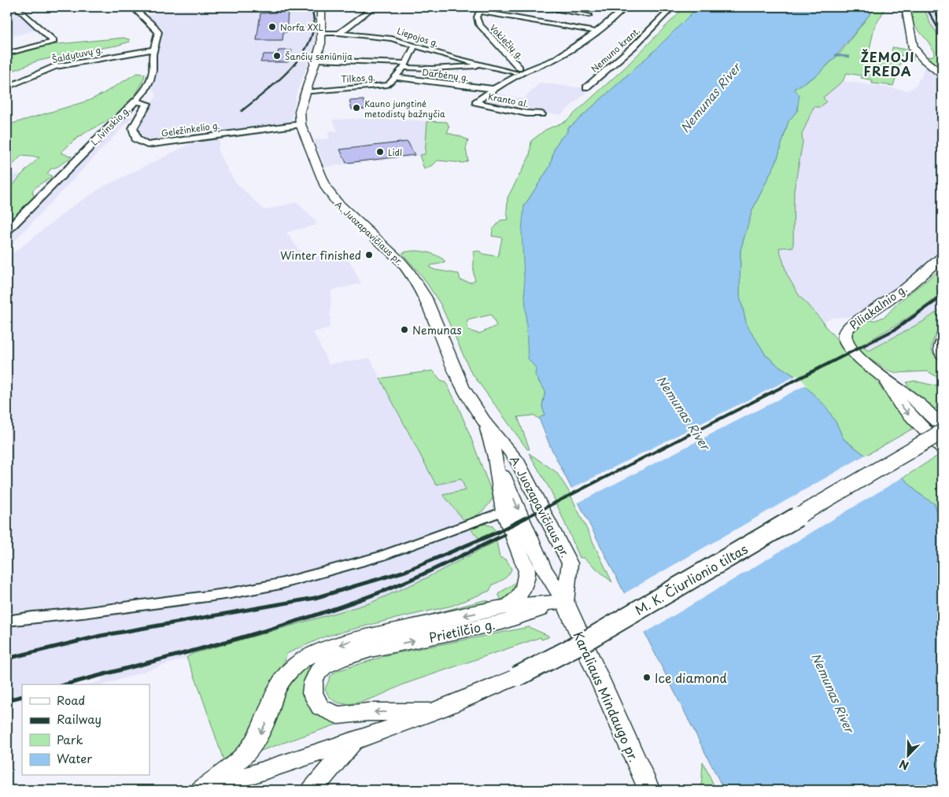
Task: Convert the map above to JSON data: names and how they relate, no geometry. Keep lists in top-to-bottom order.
{
  "streets": {
    "main road": [
      "A. Juozapavičiaus pr.",
      "Piliakalnio g.",
      "M. K. Čiurlionio tiltas",
      "Prietilčio g.",
      "Karaliaus Mindaugo pr."
    ],
    "street": [
      "Liepojos g.",
      "Vokiečių g.",
      "Nemuno krant.",
      "Šaldytuvų g.",
      "Darbėnų g.",
      "Tilkos g.",
      "Kranto al.",
      "L. Ivinskio g.",
      "Geležinkelio g."
    ]
  },
  "crossings": [
    ["Liepojos g.", "Vokiečių g."],
    ["Liepojos g.", "Tilkos g."],
    ["Liepojos g.", "Kranto al."],
    ["Liepojos g.", "A. Juozapavičiaus pr."],
    ["Vokiečių g.", "Kranto al."],
    ["Šaldytuvų g.", "L. Ivinskio g."],
    ["Darbėnų g.", "Tilkos g."],
    ["Darbėnų g.", "Kranto al."],
    ["Tilkos g.", "A. Juozapavičiaus pr."],
    ["L. Ivinskio g.", "Geležinkelio g."],
    ["Geležinkelio g.", "A. Juozapavičiaus pr."],
    ["A. Juozapavičiaus pr.", "Prietilčio g."],
    ["A. Juozapavičiaus pr.", "Karaliaus Mindaugo pr."],
    ["M. K. Čiurlionio tiltas", "Prietilčio g."],
    ["Prietilčio g.", "Karaliaus Mindaugo pr."]
  ],
  "districts": ["ŽEMOJI FREDA"],
  "water": ["Nemunas River"],
  "places": [
    "Norfa XXL",
    "Šančių seniūnija",
    "Kauno jungtinė metodistų bažnyčia",
    "Lidl",
    "Winter finished",
    "Nemunas",
    "Ice diamond"
  ],
  "legend": [
    "Road",
    "Railway",
    "Park",
    "Water"
  ],
  "north": "bottom left"
}
